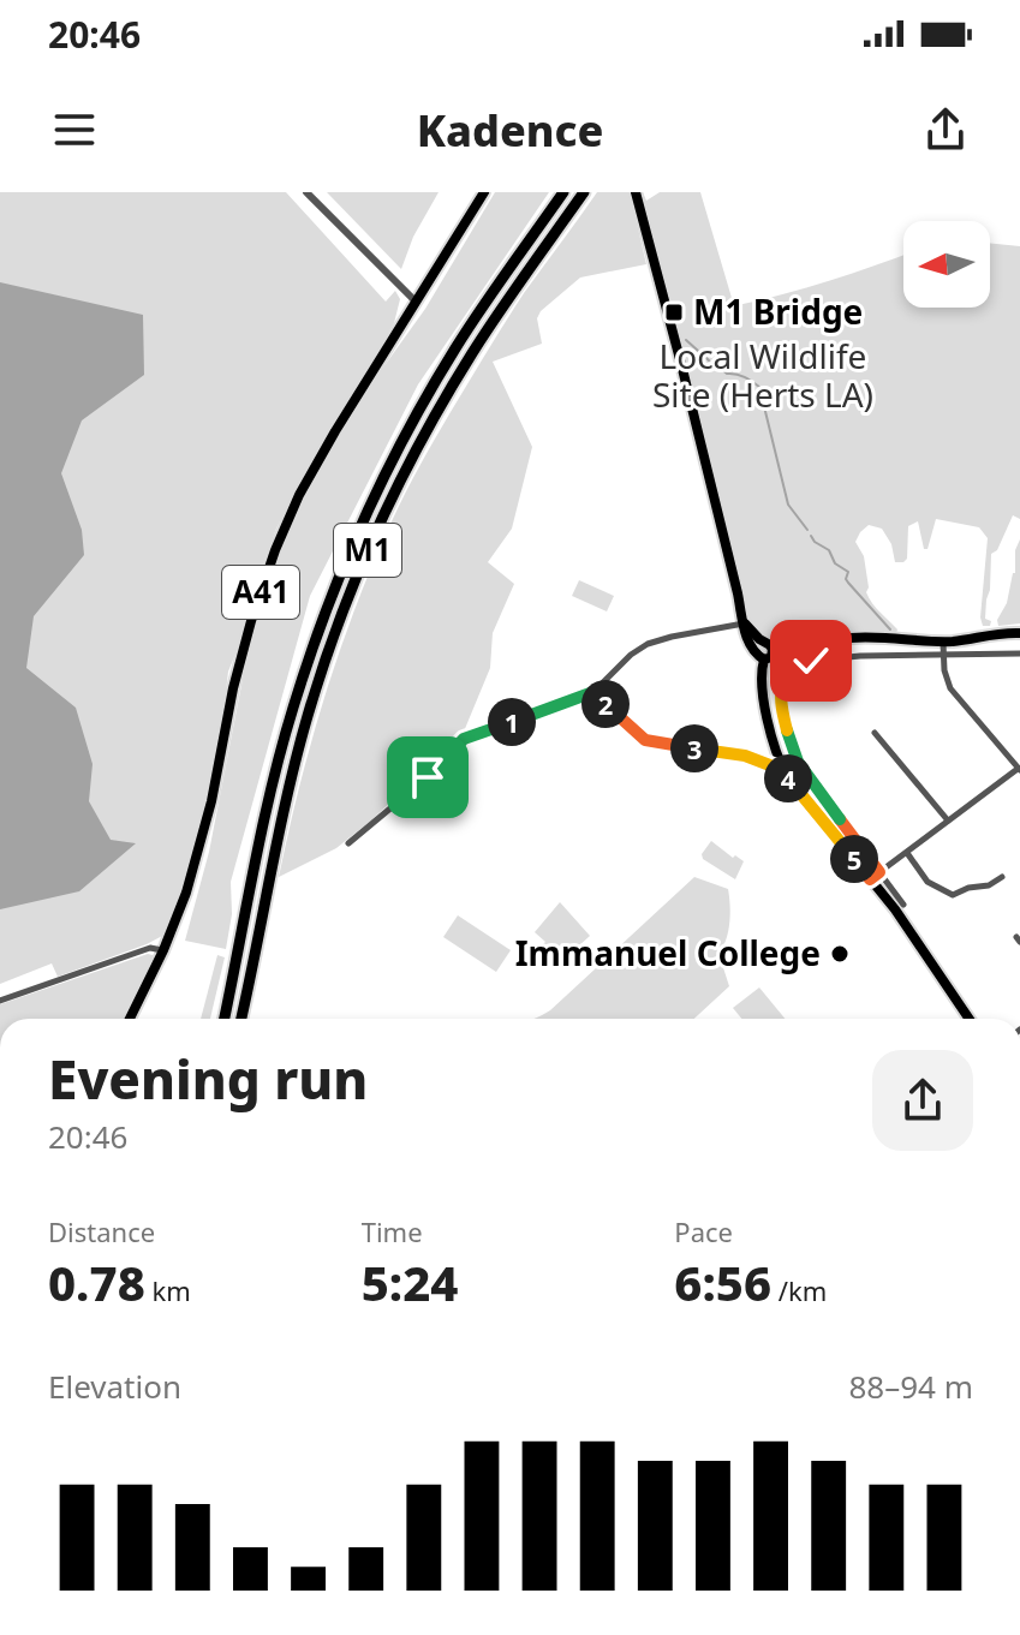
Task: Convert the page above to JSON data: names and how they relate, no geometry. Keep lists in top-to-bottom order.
{
  "streets": {
    "highway": ["M1"],
    "main road": ["A41"]
  },
  "parks": ["Local Wildlife Site (Herts LA)"],
  "places": {
    "transit": ["M1 Bridge"],
    "other": ["Immanuel College"]
  },
  "north": "left",
  "page": {
    "status": "20:46",
    "header": "Kadence",
    "pins": [
      "2",
      "1",
      "3",
      "4",
      "5"
    ],
    "heading": ["Evening run", "20:46"],
    "stats": [
      ["Distance", "0.78 km"],
      ["Time", "5:24"],
      ["Pace", "6:56 /km"]
    ],
    "chart": ["Elevation", "88–94 m"]
  }
}
